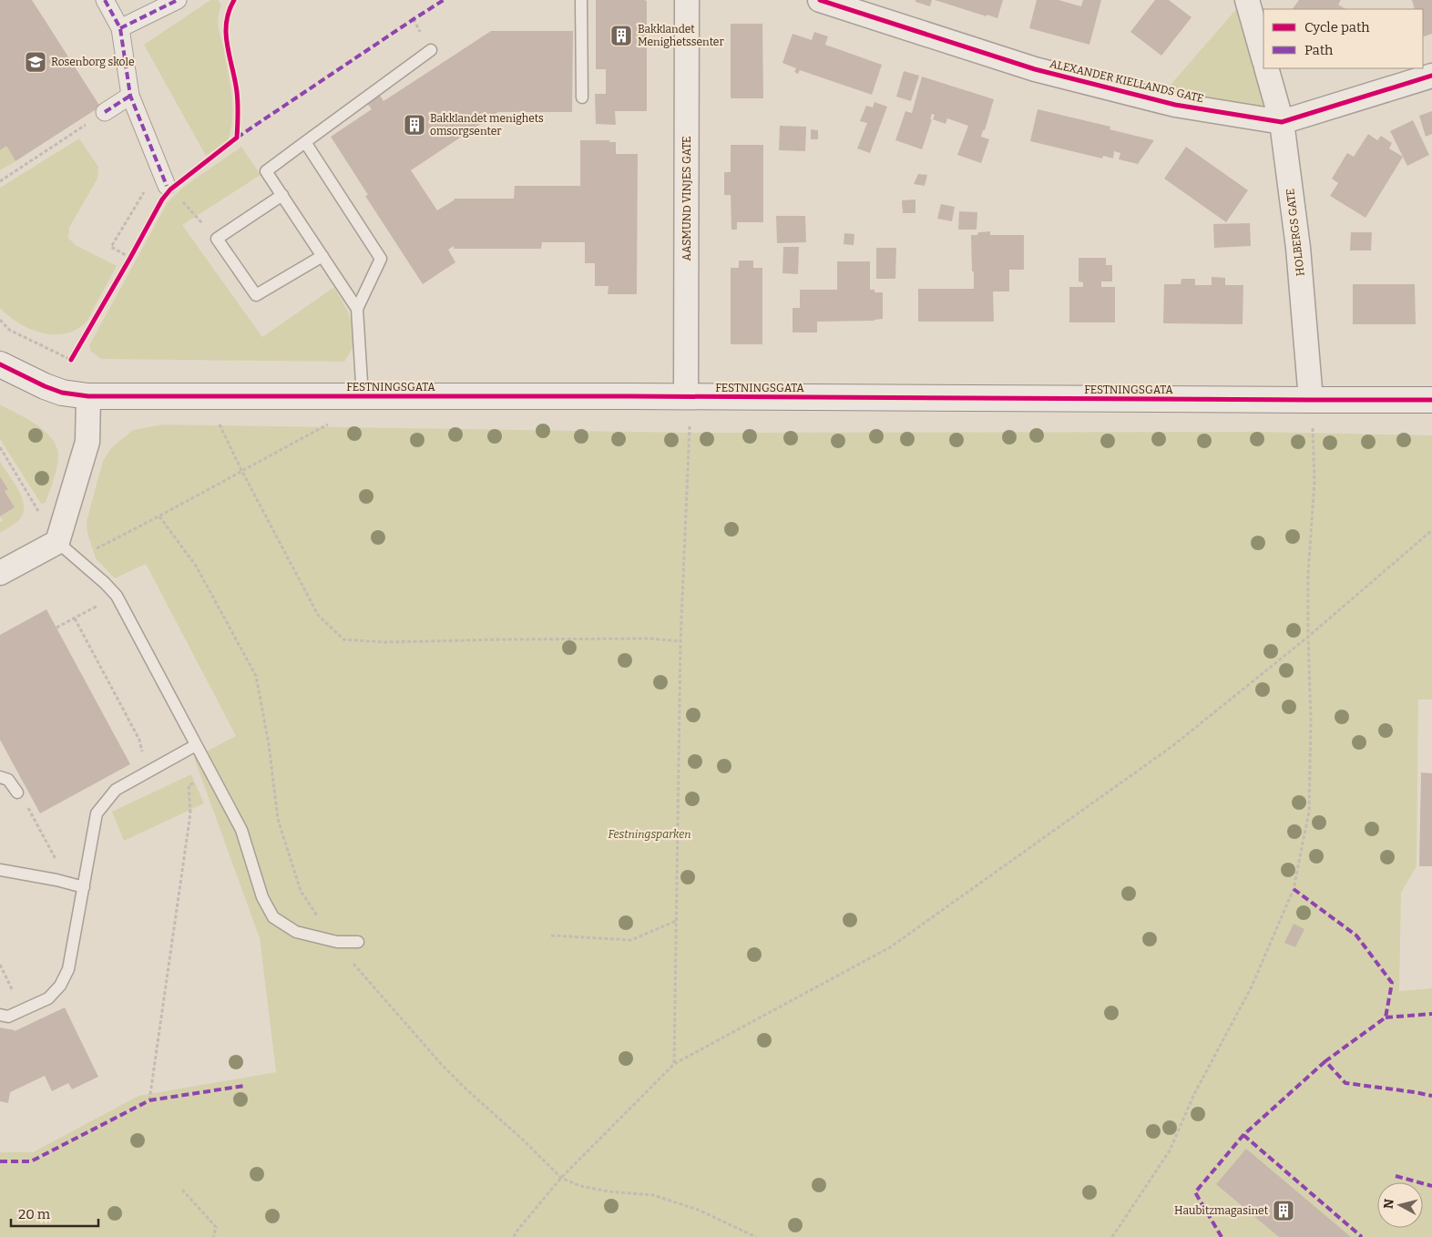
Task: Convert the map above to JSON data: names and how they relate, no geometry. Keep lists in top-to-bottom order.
{
  "streets": {
    "main road": ["FESTNINGSGATA"],
    "street": ["ALEXANDER KIELLANDS GATE", "AASMUND VINJES GATE", "HOLBERGS GATE"]
  },
  "crossings": [
    ["ALEXANDER KIELLANDS GATE", "HOLBERGS GATE"],
    ["AASMUND VINJES GATE", "FESTNINGSGATA"],
    ["HOLBERGS GATE", "FESTNINGSGATA"]
  ],
  "parks": ["Festningsparken"],
  "places": {
    "building": ["Bakklandet Menighetssenter", "Bakklandet menighets omsorgsenter", "Haubitzmagasinet"],
    "school or university": ["Rosenborg skole"]
  },
  "legend": ["Cycle path", "Path"],
  "scale_bar": "20 m",
  "north": "left"
}
